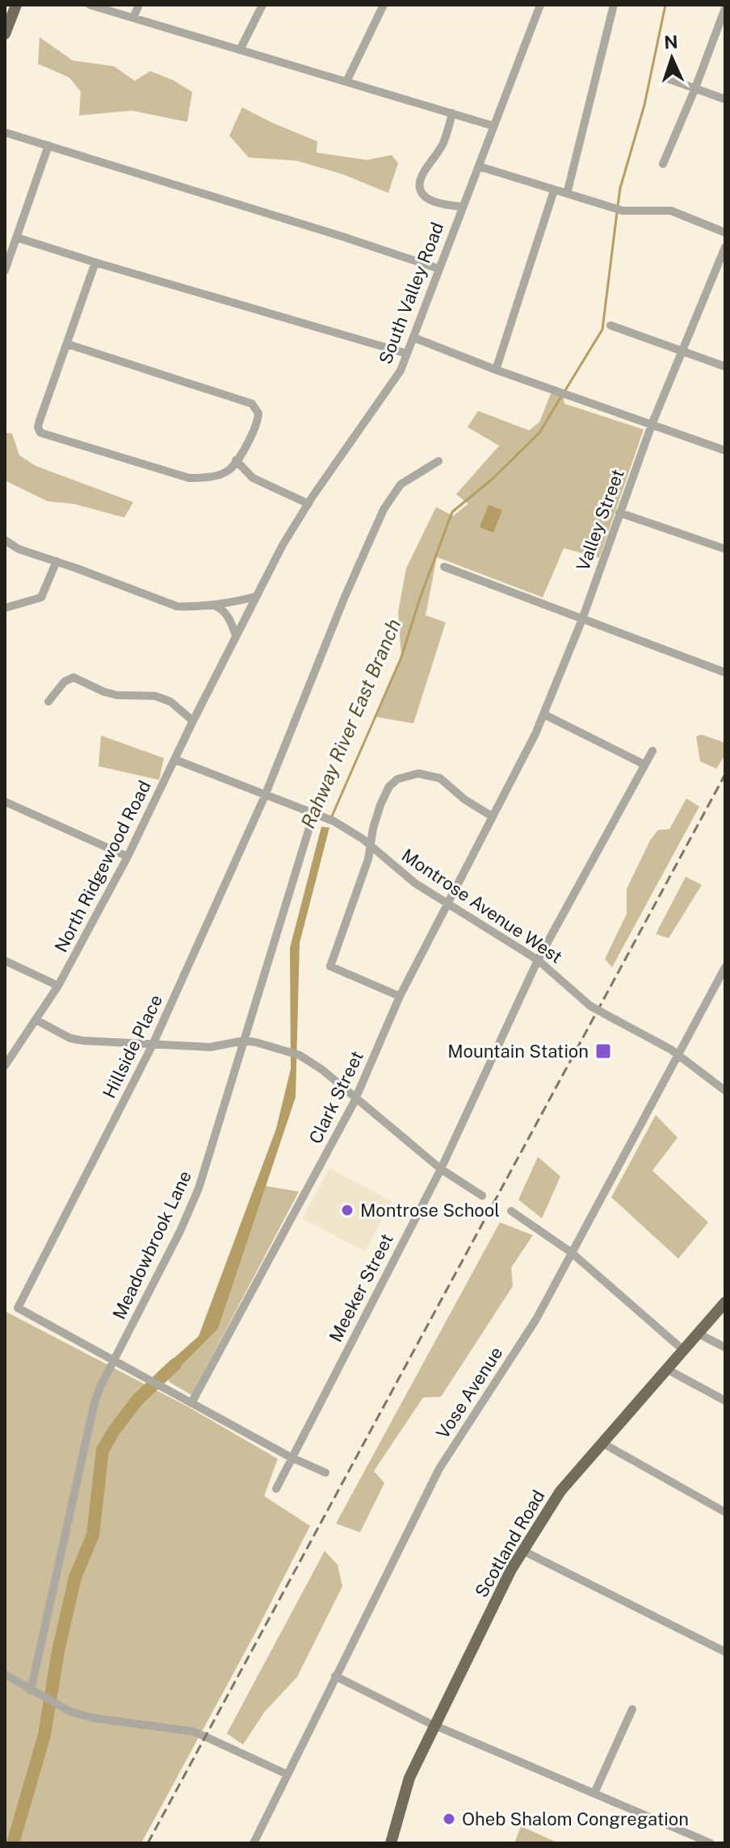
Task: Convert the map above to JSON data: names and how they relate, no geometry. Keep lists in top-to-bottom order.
{
  "streets": {
    "main road": ["Scotland Road"],
    "street": [
      "South Valley Road",
      "Valley Street",
      "North Ridgewood Road",
      "Montrose Avenue West",
      "Hillside Place",
      "Clark Street",
      "Meadowbrook Lane",
      "Meeker Street",
      "Vose Avenue"
    ]
  },
  "crossings": [
    ["South Valley Road", "North Ridgewood Road"],
    ["Valley Street", "Clark Street"],
    ["North Ridgewood Road", "Montrose Avenue West"],
    ["Montrose Avenue West", "Hillside Place"],
    ["Montrose Avenue West", "Clark Street"],
    ["Montrose Avenue West", "Meadowbrook Lane"],
    ["Montrose Avenue West", "Meeker Street"],
    ["Montrose Avenue West", "Vose Avenue"],
    ["Hillside Place", "Meadowbrook Lane"]
  ],
  "water": ["Rahway River East Branch"],
  "places": {
    "transit": ["Mountain Station"],
    "other": ["Montrose School", "Oheb Shalom Congregation"]
  },
  "north": "top"
}
